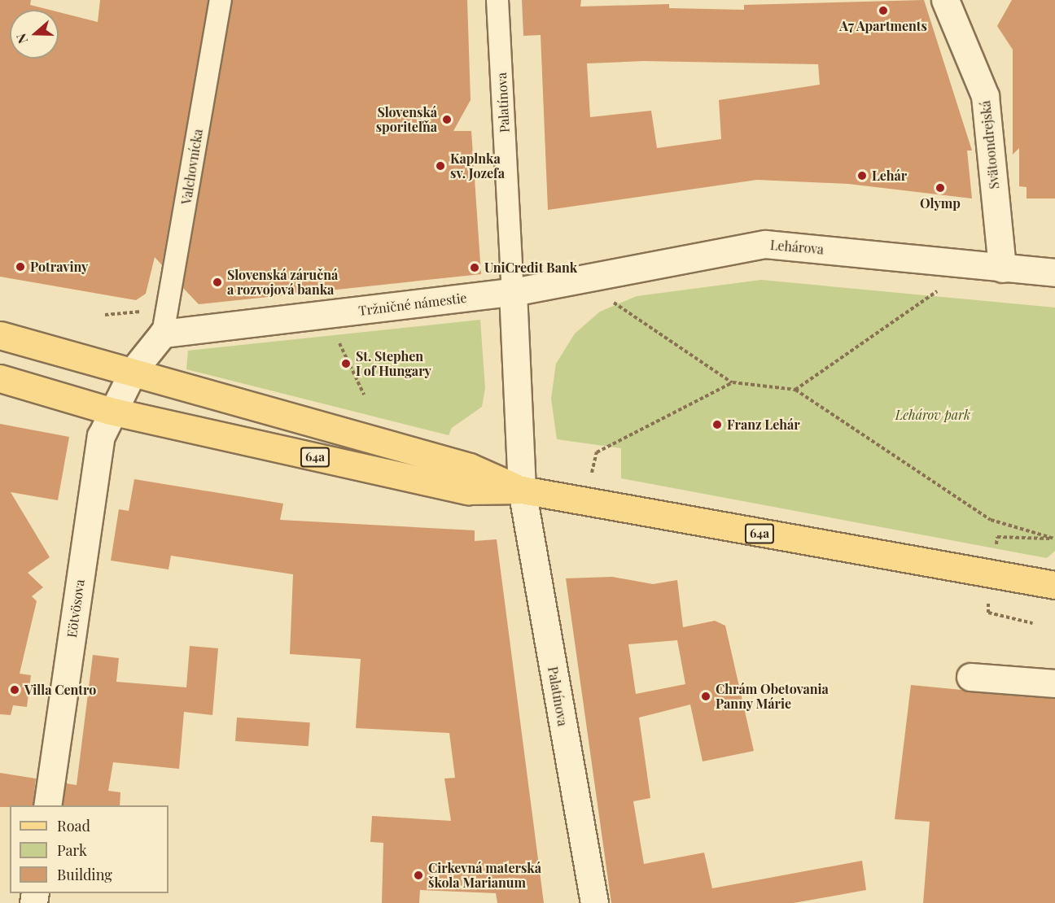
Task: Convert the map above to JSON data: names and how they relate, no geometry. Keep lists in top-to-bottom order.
{
  "streets": {
    "main road": ["64a"],
    "street": [
      "Palatínova",
      "Svätoondrejská",
      "Valchovnícka",
      "Lehárova",
      "Tržničné námestie",
      "Eötvösova"
    ]
  },
  "crossings": [
    ["Palatínova", "Lehárova"],
    ["Palatínova", "Tržničné námestie"],
    ["Palatínova", "64a"],
    ["Svätoondrejská", "Lehárova"],
    ["Valchovnícka", "Tržničné námestie"],
    ["Lehárova", "Tržničné námestie"],
    ["64a", "Eötvösova"]
  ],
  "parks": ["Lehárov park"],
  "places": [
    "A7 Apartments",
    "Slovenská sporiteľňa",
    "Kaplnka sv. Jozefa",
    "Lehár",
    "Olymp",
    "Potraviny",
    "UniCredit Bank",
    "Slovenská záručná a rozvojová banka",
    "St. Stephen I of Hungary",
    "Franz Lehár",
    "Villa Centro",
    "Chrám Obetovania Panny Márie",
    "Cirkevná materská škola Marianum"
  ],
  "legend": ["Road", "Park", "Building"],
  "north": "left"
}
